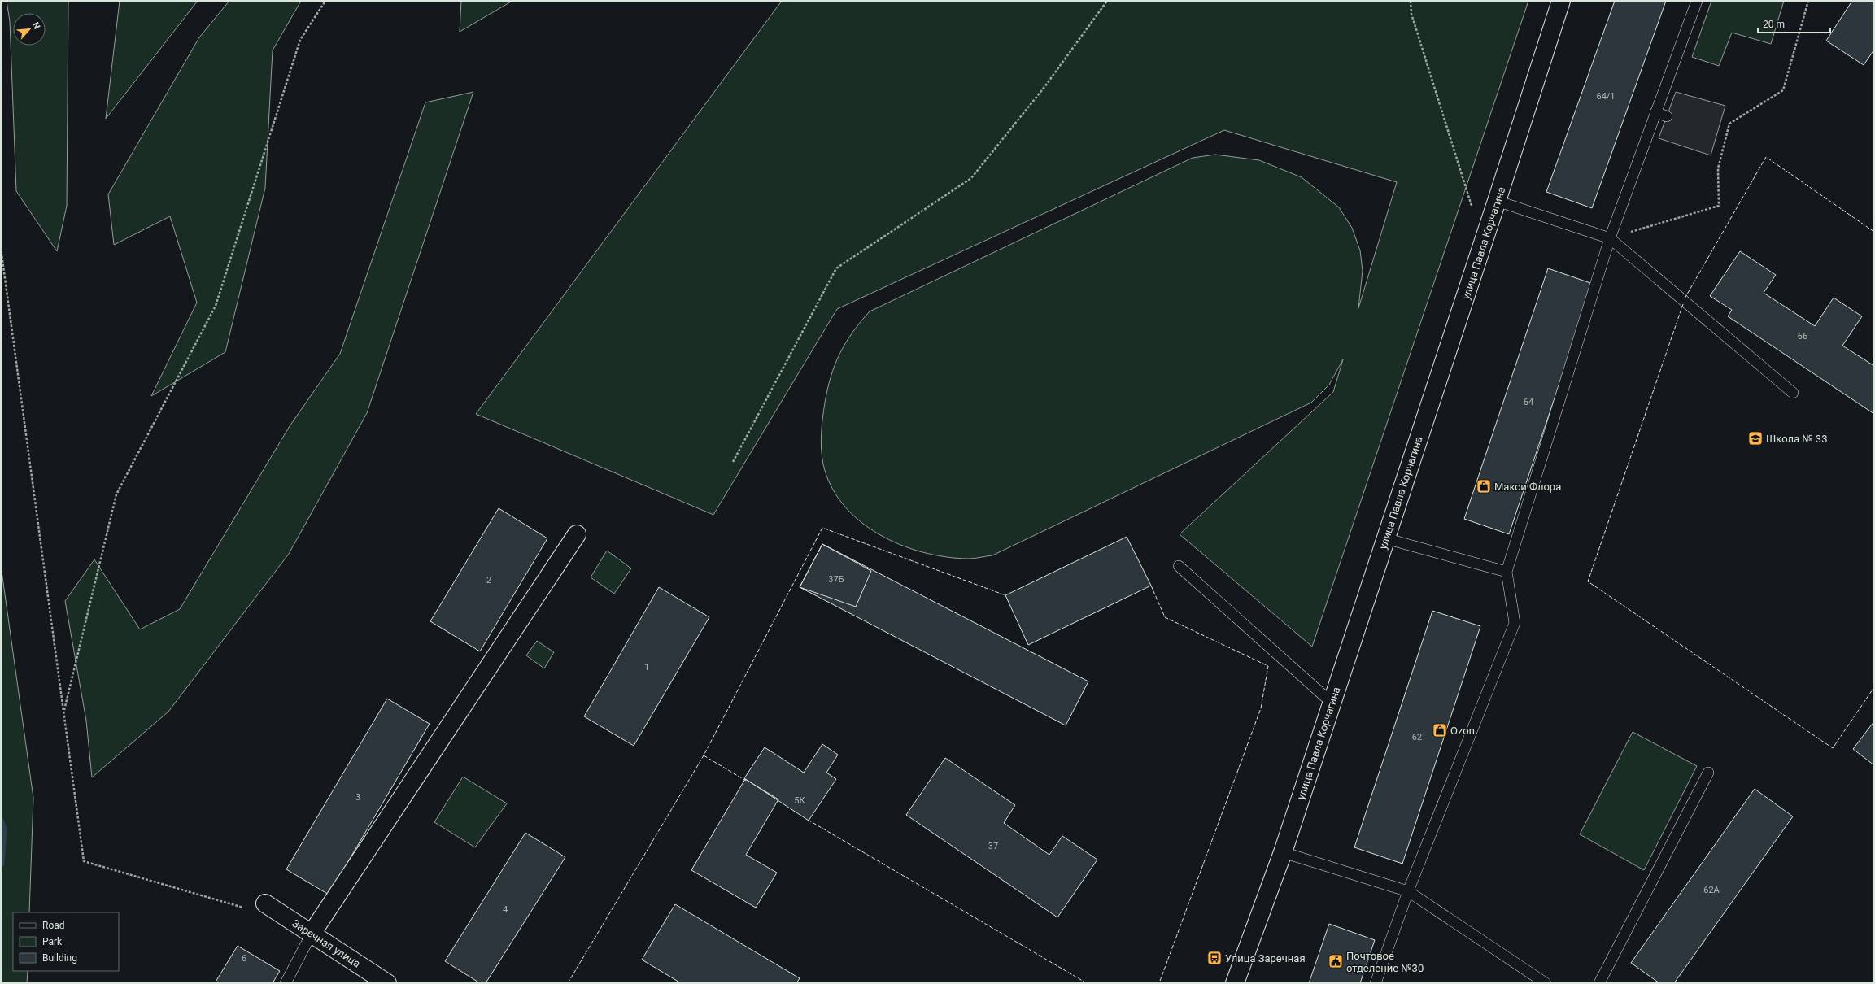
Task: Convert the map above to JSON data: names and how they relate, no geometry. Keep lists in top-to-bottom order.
{
  "streets": {
    "main road": ["улица Павла Корчагина", "Заречная улица"]
  },
  "places": {
    "school or university": ["Школа № 33"],
    "shop": ["Макси Флора", "Ozon"],
    "bus stop": ["Улица Заречная"],
    "public building": ["Почтовое отделение №30"]
  },
  "house_numbers": [
    "64/1",
    "66",
    "64",
    "37Б",
    "2",
    "1",
    "62",
    "3",
    "5К",
    "37",
    "62А",
    "4",
    "6"
  ],
  "legend": ["Road", "Park", "Building"],
  "scale_bar": "20 m",
  "north": "top right"
}
